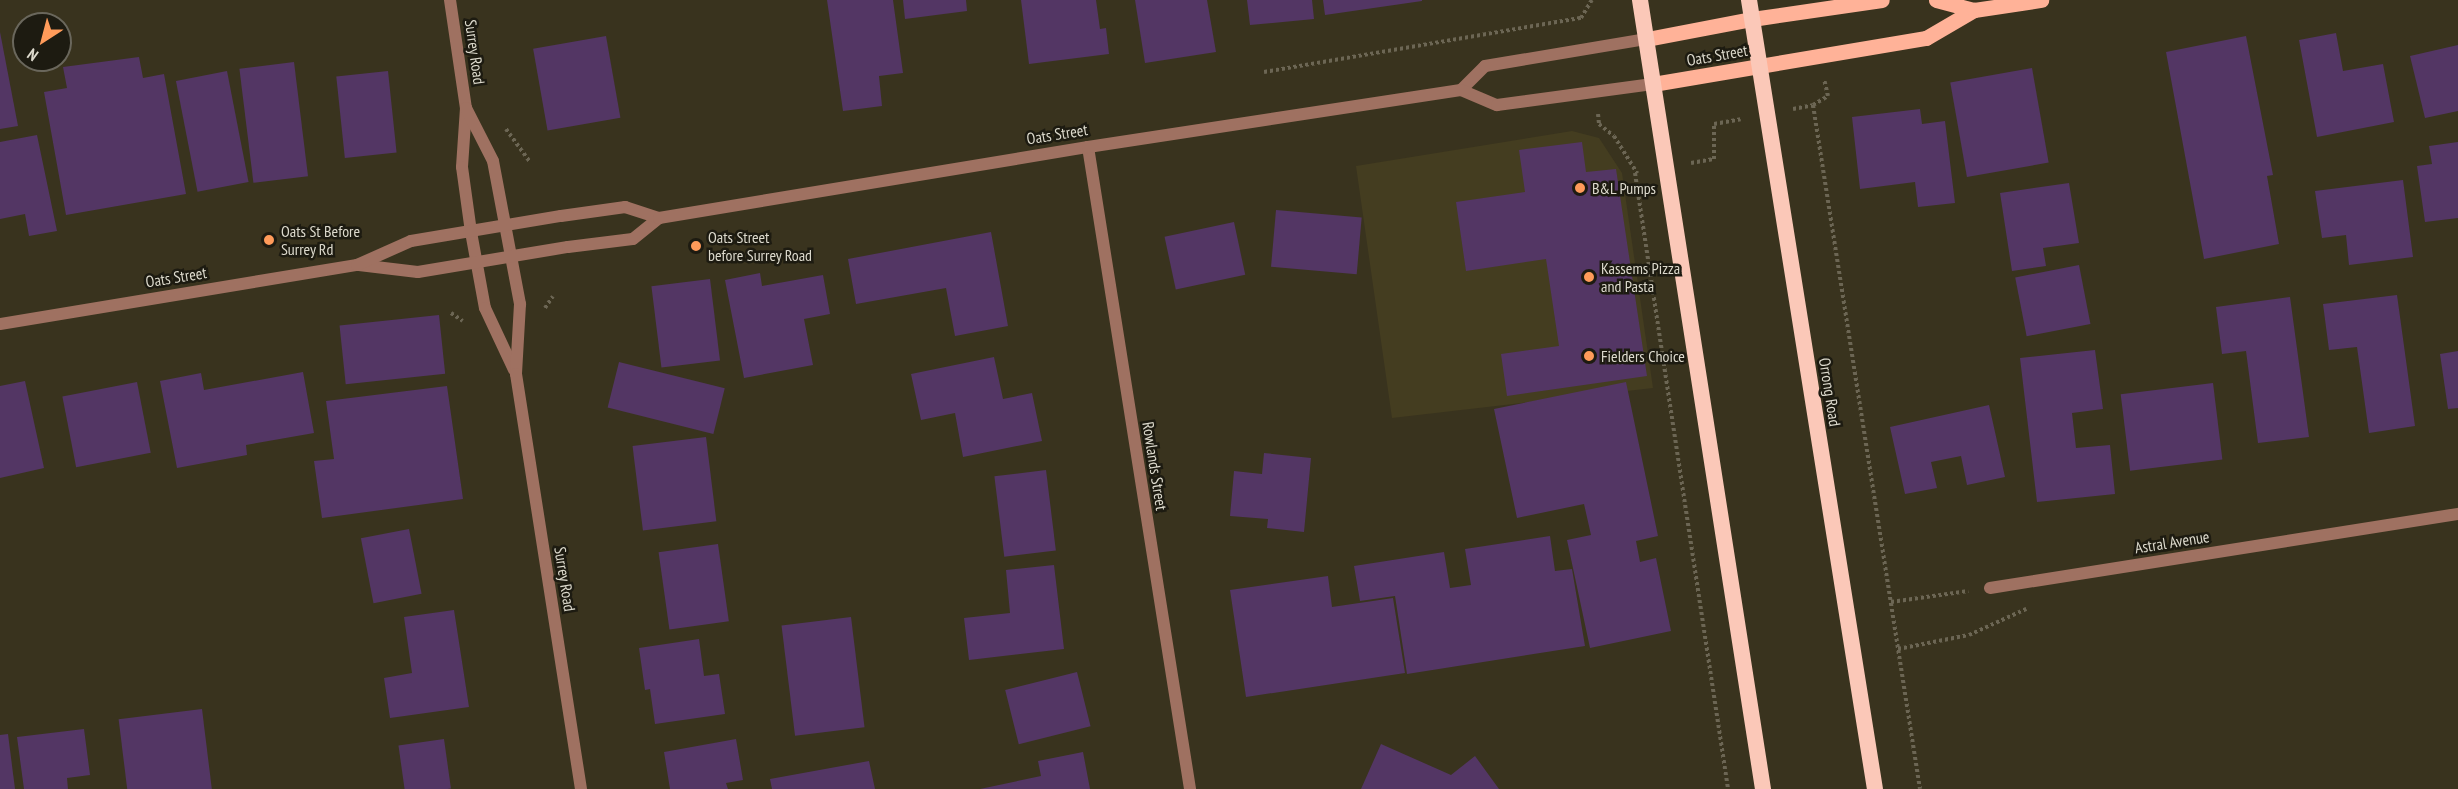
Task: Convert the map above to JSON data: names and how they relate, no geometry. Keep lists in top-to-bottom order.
{
  "streets": {
    "highway": ["Orrong Road"],
    "main road": ["Oats Street"],
    "street": ["Surrey Road", "Rowlands Street", "Astral Avenue"]
  },
  "crossings": [
    ["Surrey Road", "Oats Street"],
    ["Oats Street", "Orrong Road"],
    ["Oats Street", "Rowlands Street"]
  ],
  "places": [
    "B&L Pumps",
    "Oats St Before Surrey Rd",
    "Oats Street before Surrey Road",
    "Kassems Pizza and Pasta",
    "Fielders Choice"
  ],
  "north": "bottom left"
}
